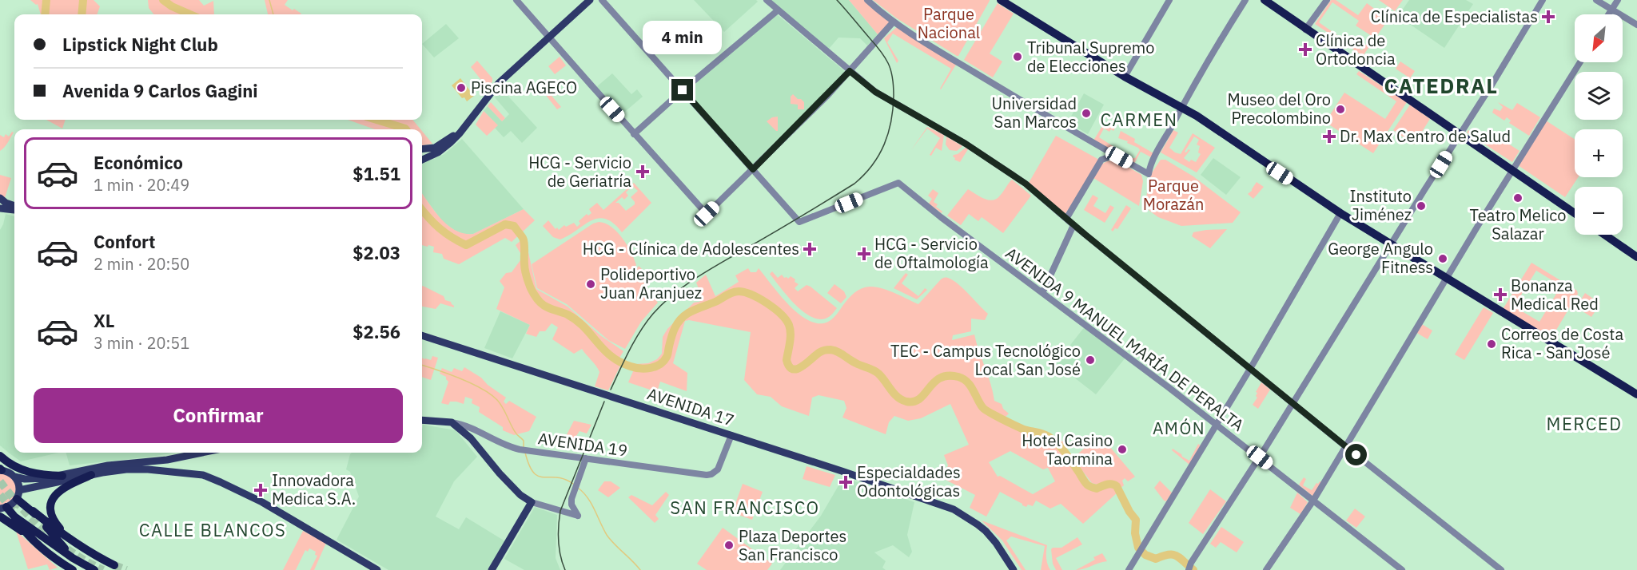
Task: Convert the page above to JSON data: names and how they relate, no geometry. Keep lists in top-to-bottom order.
{
  "streets": {
    "main road": ["AVENIDA 17"],
    "street": ["AVENIDA 9 MANUEL MARÍA DE PERALTA", "AVENIDA 19"]
  },
  "crossings": [
    ["AVENIDA 17", "AVENIDA 19"]
  ],
  "districts": [
    "CATEDRAL",
    "CARMEN",
    "MERCED",
    "AMÓN",
    "SAN FRANCISCO",
    "CALLE BLANCOS"
  ],
  "parks": ["Parque Nacional", "Parque Morazán"],
  "places": {
    "health": [
      "Clínica de Especialistas",
      "Clínica de Ortodoncia",
      "Dr. Max Centro de Salud",
      "HCG - Servicio de Geriatría",
      "HCG - Clínica de Adolescentes",
      "HCG - Servicio de Oftalmología",
      "Bonanza Medical Red",
      "Especialdades Odontológicas",
      "Innovadora Medica S.A."
    ],
    "other": [
      "Tribunal Supremo de Elecciones",
      "Piscina AGECO",
      "Museo del Oro Precolombino",
      "Universidad San Marcos",
      "Teatro Melico Salazar",
      "Instituto Jiménez",
      "George Angulo Fitness",
      "Polideportivo Juan Aranjuez",
      "Correos de Costa Rica - San José",
      "TEC - Campus Tecnológico Local San José",
      "Hotel Casino Taormina",
      "Plaza Deportes San Francisco"
    ]
  },
  "north": "bottom left",
  "page": {
    "map_buttons": ["+", "−"],
    "banner": ["Lipstick Night Club", "Avenida 9 Carlos Gagini"],
    "bubble": "4 min",
    "list": [
      {
        "name": "Económico",
        "note": "1 min · 20:49",
        "value": "$1.51"
      },
      {
        "name": "Confort",
        "note": "2 min · 20:50",
        "value": "$2.03"
      },
      {
        "name": "XL",
        "note": "3 min · 20:51",
        "value": "$2.56"
      }
    ],
    "buttons": "Confirmar"
  }
}
